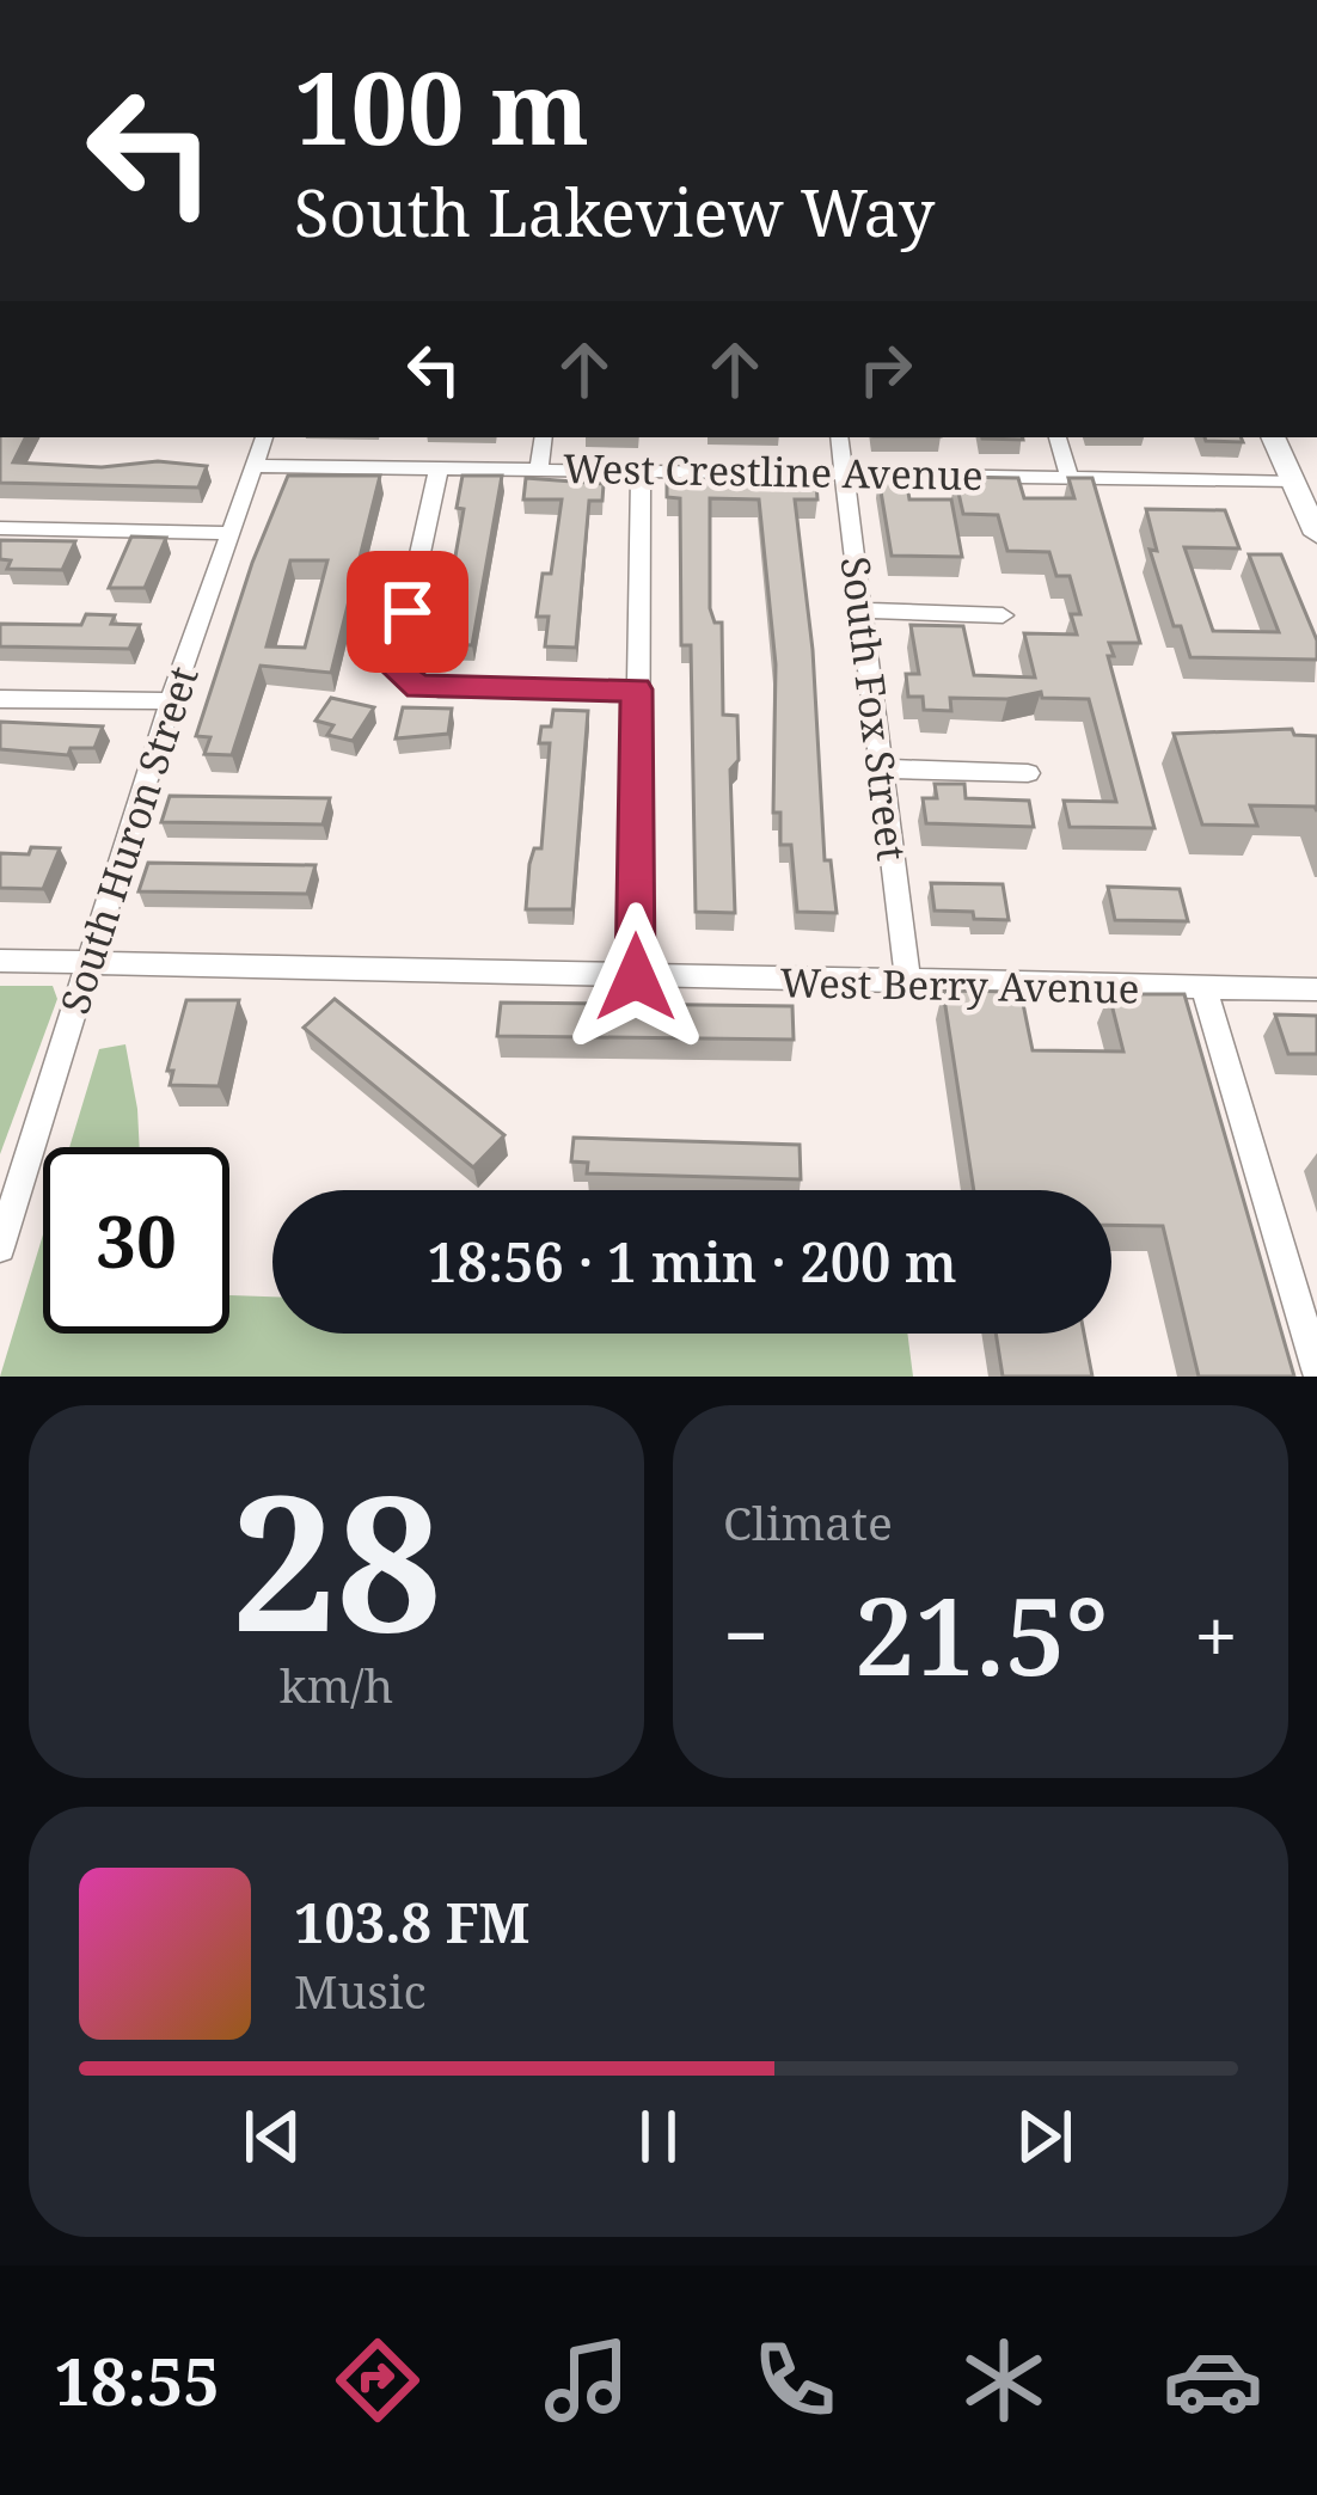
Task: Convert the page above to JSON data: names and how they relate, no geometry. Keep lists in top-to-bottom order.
{
  "streets": {
    "street": [
      "West Crestline Avenue",
      "South Fox Street",
      "South Huron Street",
      "West Berry Avenue"
    ]
  },
  "crossings": [
    ["West Crestline Avenue", "South Fox Street"],
    ["West Crestline Avenue", "South Huron Street"],
    ["South Fox Street", "West Berry Avenue"],
    ["South Huron Street", "West Berry Avenue"]
  ],
  "page": {
    "turn": ["100 m", "South Lakeview Way"],
    "limit": "30",
    "trip": "18:56 · 1 min · 200 m",
    "tile": [
      ["28", "km/h"],
      "Climate"
    ],
    "heat": ["−", "21.5°", "+"],
    "song": ["103.8 FM", "Music"],
    "tabs": "18:55"
  }
}
